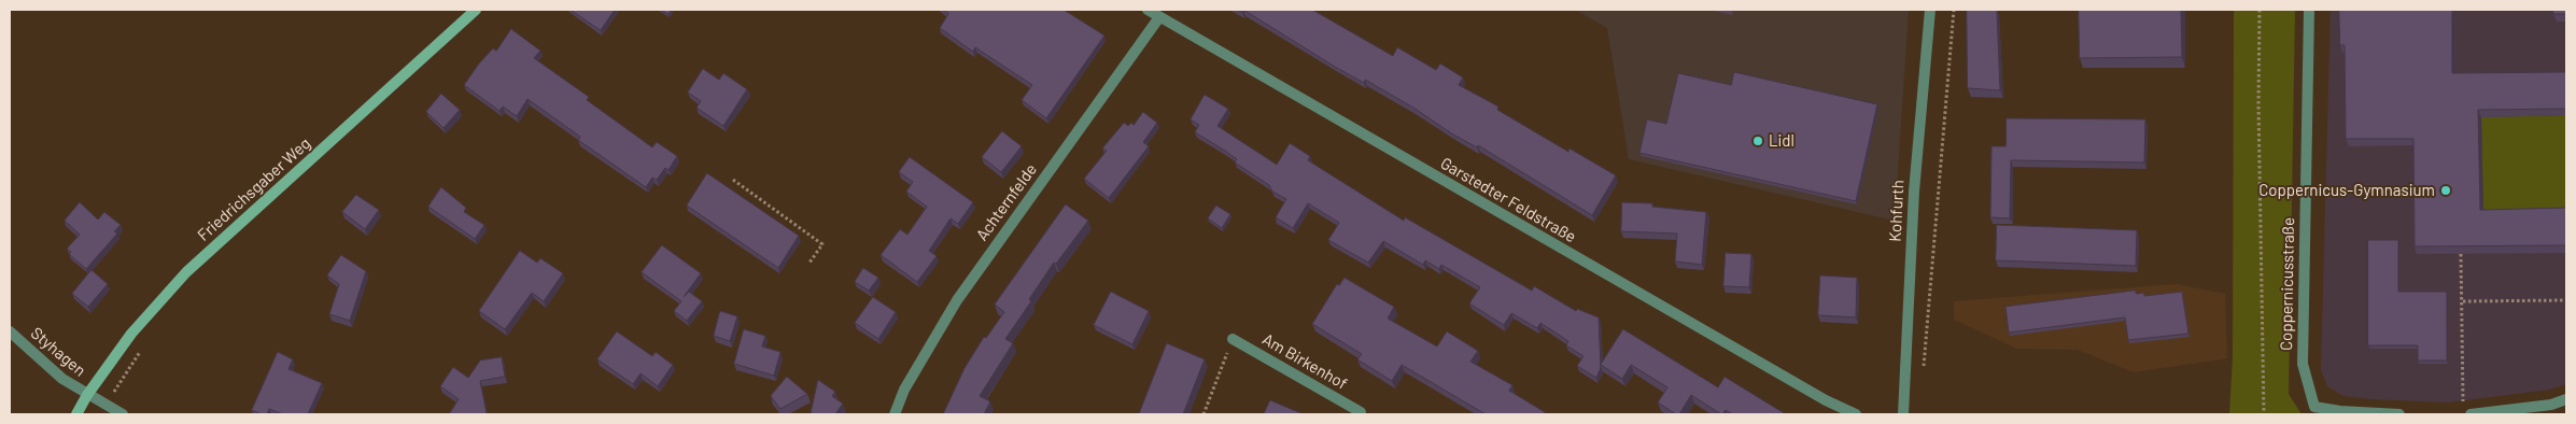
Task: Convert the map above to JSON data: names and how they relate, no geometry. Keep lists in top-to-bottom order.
{
  "streets": {
    "main road": ["Friedrichsgaber Weg"],
    "street": [
      "Garstedter Feldstraße",
      "Achternfelde",
      "Kohfurth",
      "Coppernicusstraße",
      "Styhagen",
      "Am Birkenhof"
    ]
  },
  "crossings": [
    ["Friedrichsgaber Weg", "Styhagen"],
    ["Garstedter Feldstraße", "Achternfelde"]
  ],
  "places": ["Lidl", "Coppernicus-Gymnasium"]
}
